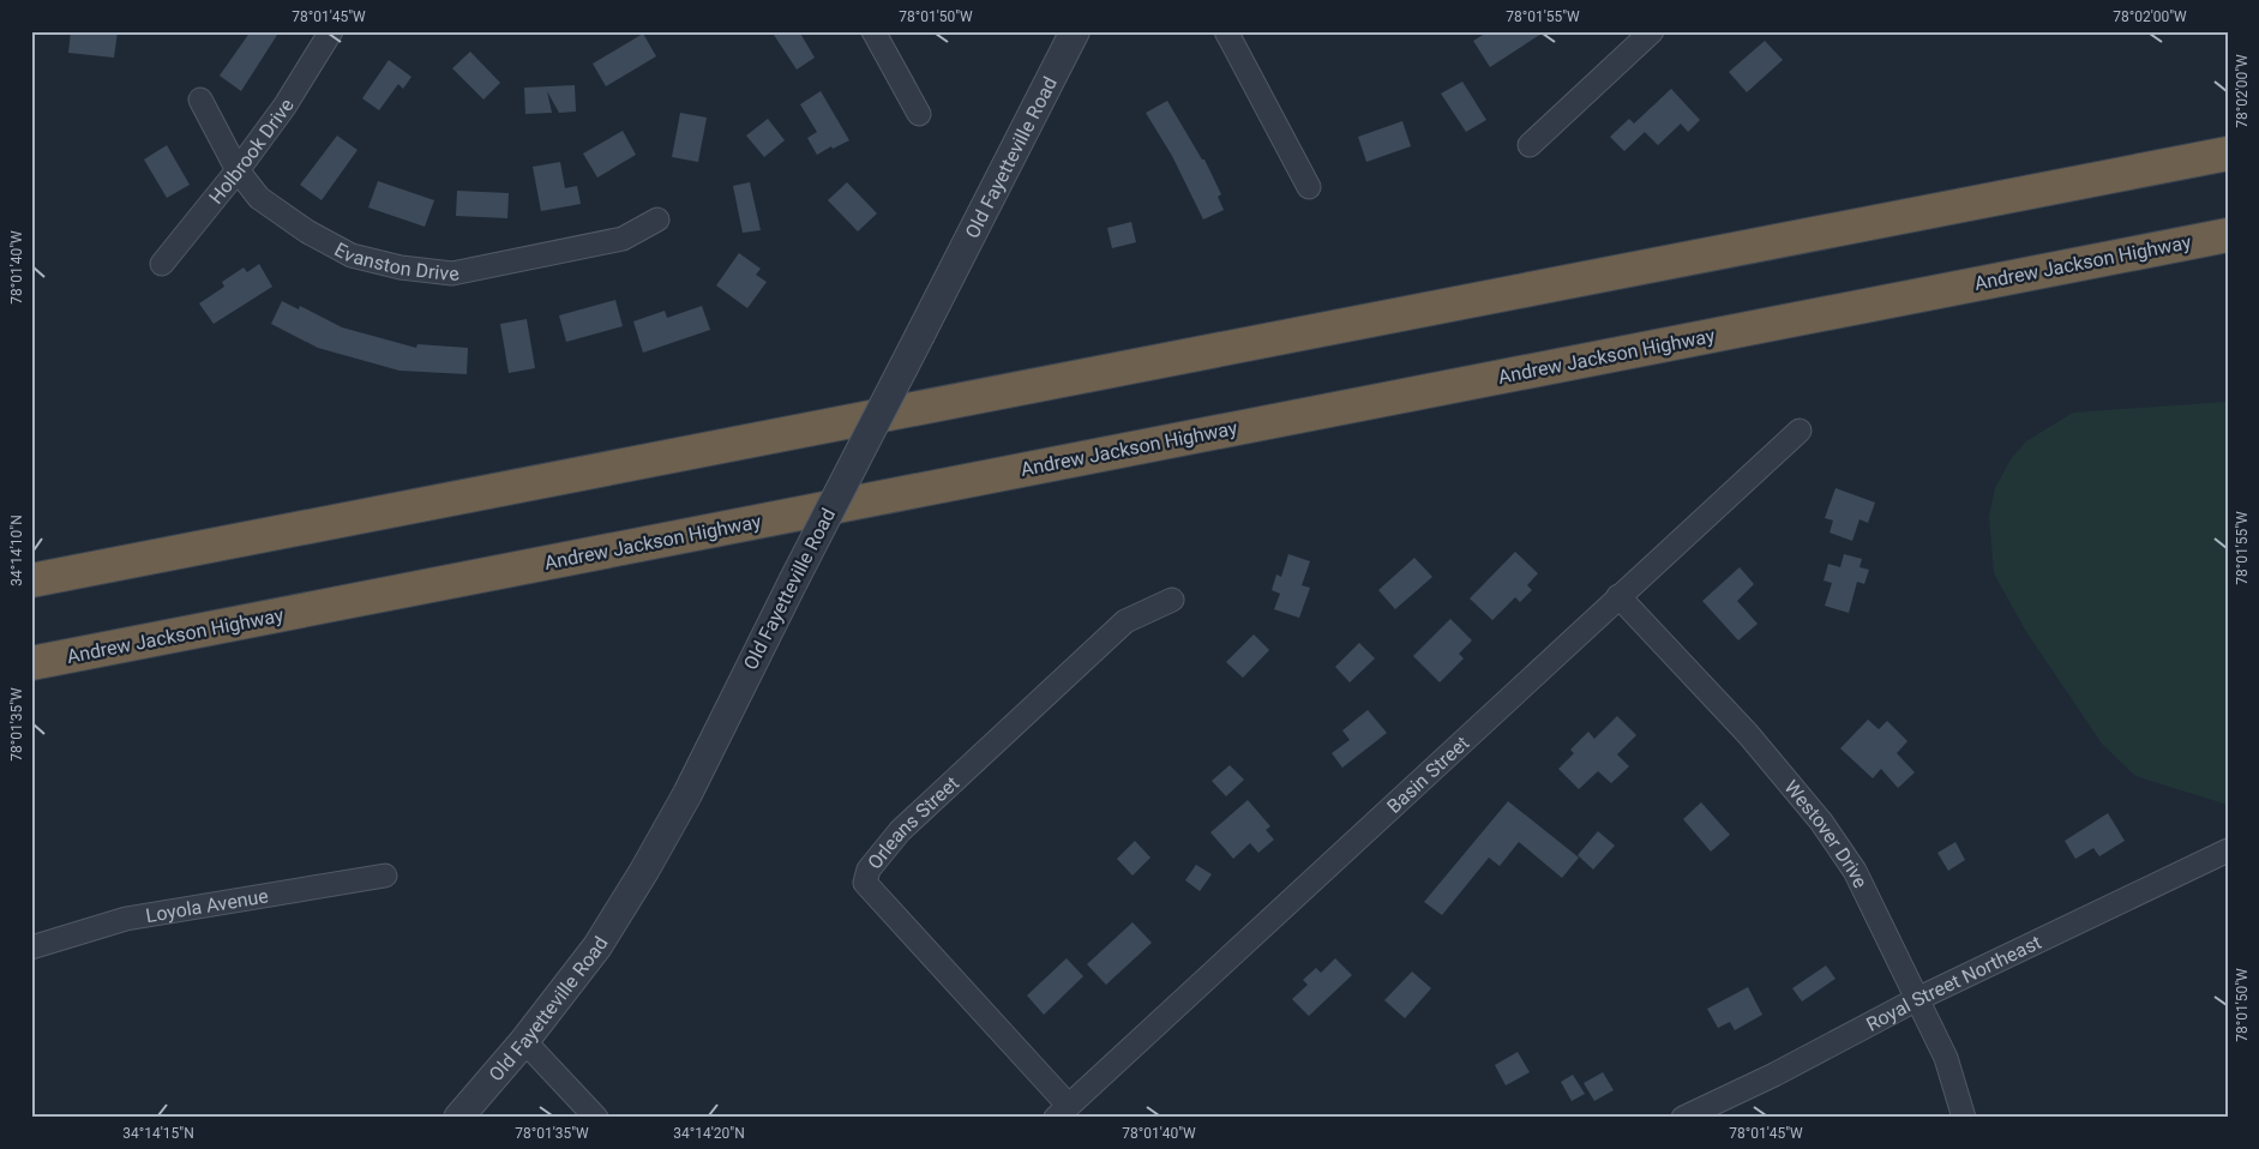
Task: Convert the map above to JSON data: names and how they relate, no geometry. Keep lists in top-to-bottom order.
{
  "streets": {
    "highway": ["Andrew Jackson Highway"],
    "street": [
      "Holbrook Drive",
      "Old Fayetteville Road",
      "Evanston Drive",
      "Basin Street",
      "Orleans Street",
      "Westover Drive",
      "Loyola Avenue",
      "Royal Street Northeast"
    ]
  },
  "crossings": [
    ["Holbrook Drive", "Evanston Drive"],
    ["Basin Street", "Orleans Street"],
    ["Basin Street", "Westover Drive"],
    ["Westover Drive", "Royal Street Northeast"]
  ],
  "coordinates": [
    "78°01'45\"W",
    "78°01'50\"W",
    "78°01'55\"W",
    "78°02'00\"W",
    "78°01'40\"W",
    "34°14'10\"N",
    "78°01'35\"W",
    "34°14'15\"N",
    "34°14'20\"N"
  ]
}
